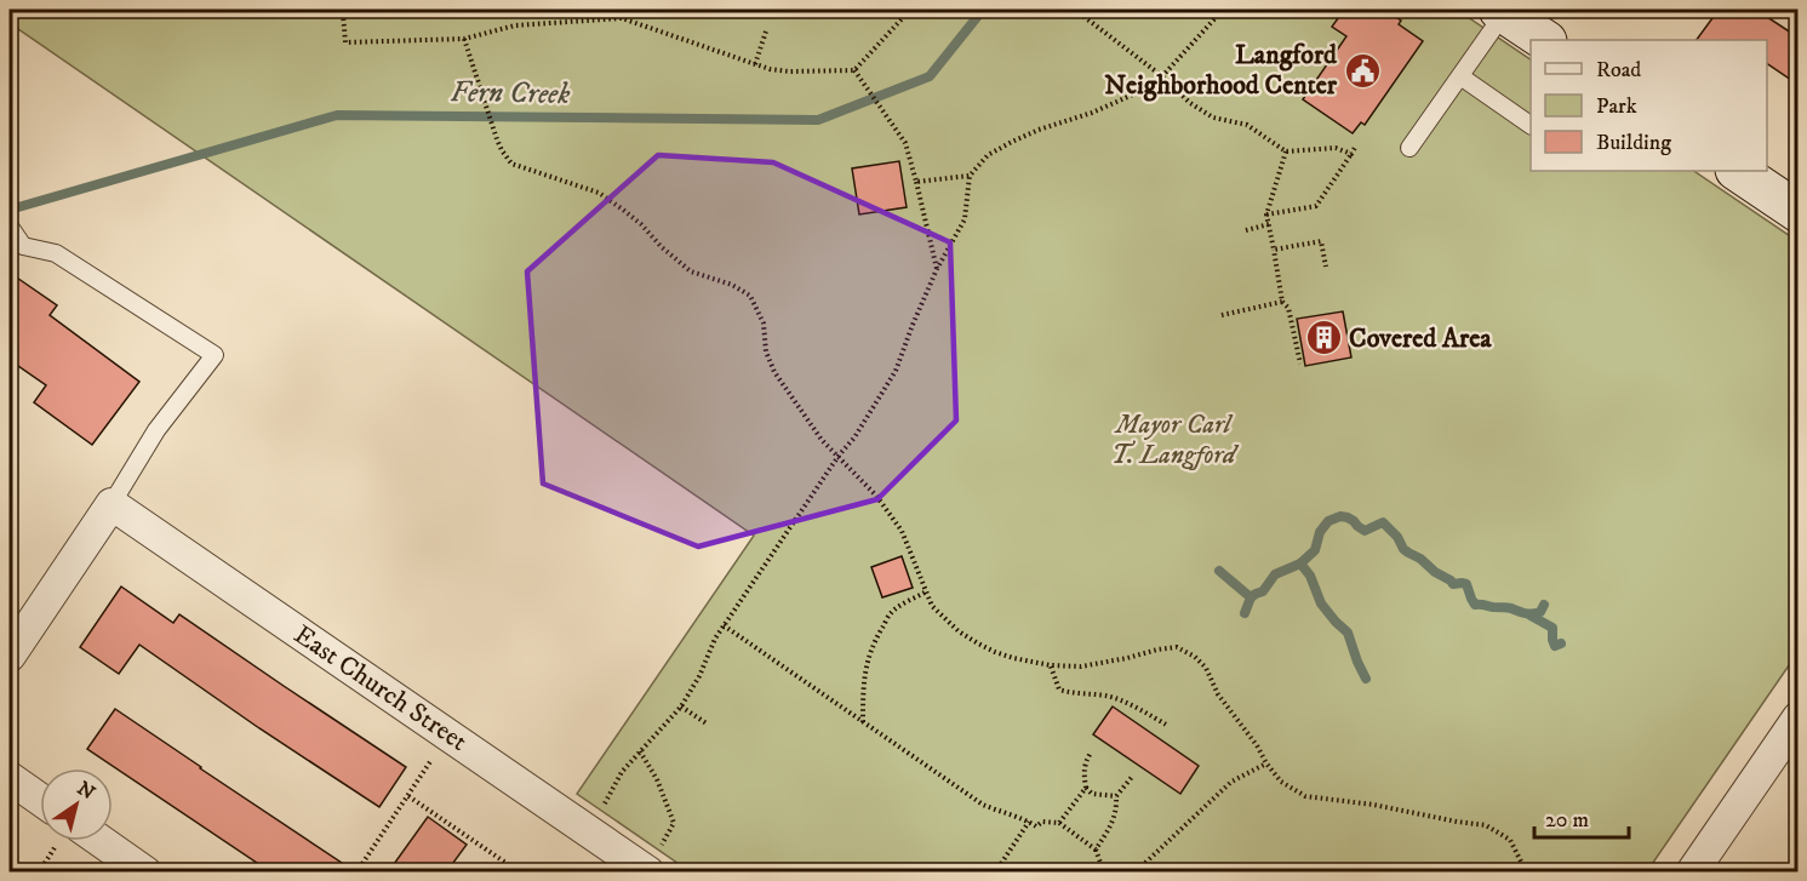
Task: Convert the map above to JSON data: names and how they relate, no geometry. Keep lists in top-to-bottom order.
{
  "streets": {
    "street": ["East Church Street"]
  },
  "water": ["Fern Creek"],
  "parks": ["Mayor Carl T. Langford"],
  "places": {
    "public building": ["Langford Neighborhood Center"],
    "building": ["Covered Area"]
  },
  "legend": ["Road", "Park", "Building"],
  "scale_bar": "20 m",
  "north": "top right"
}
